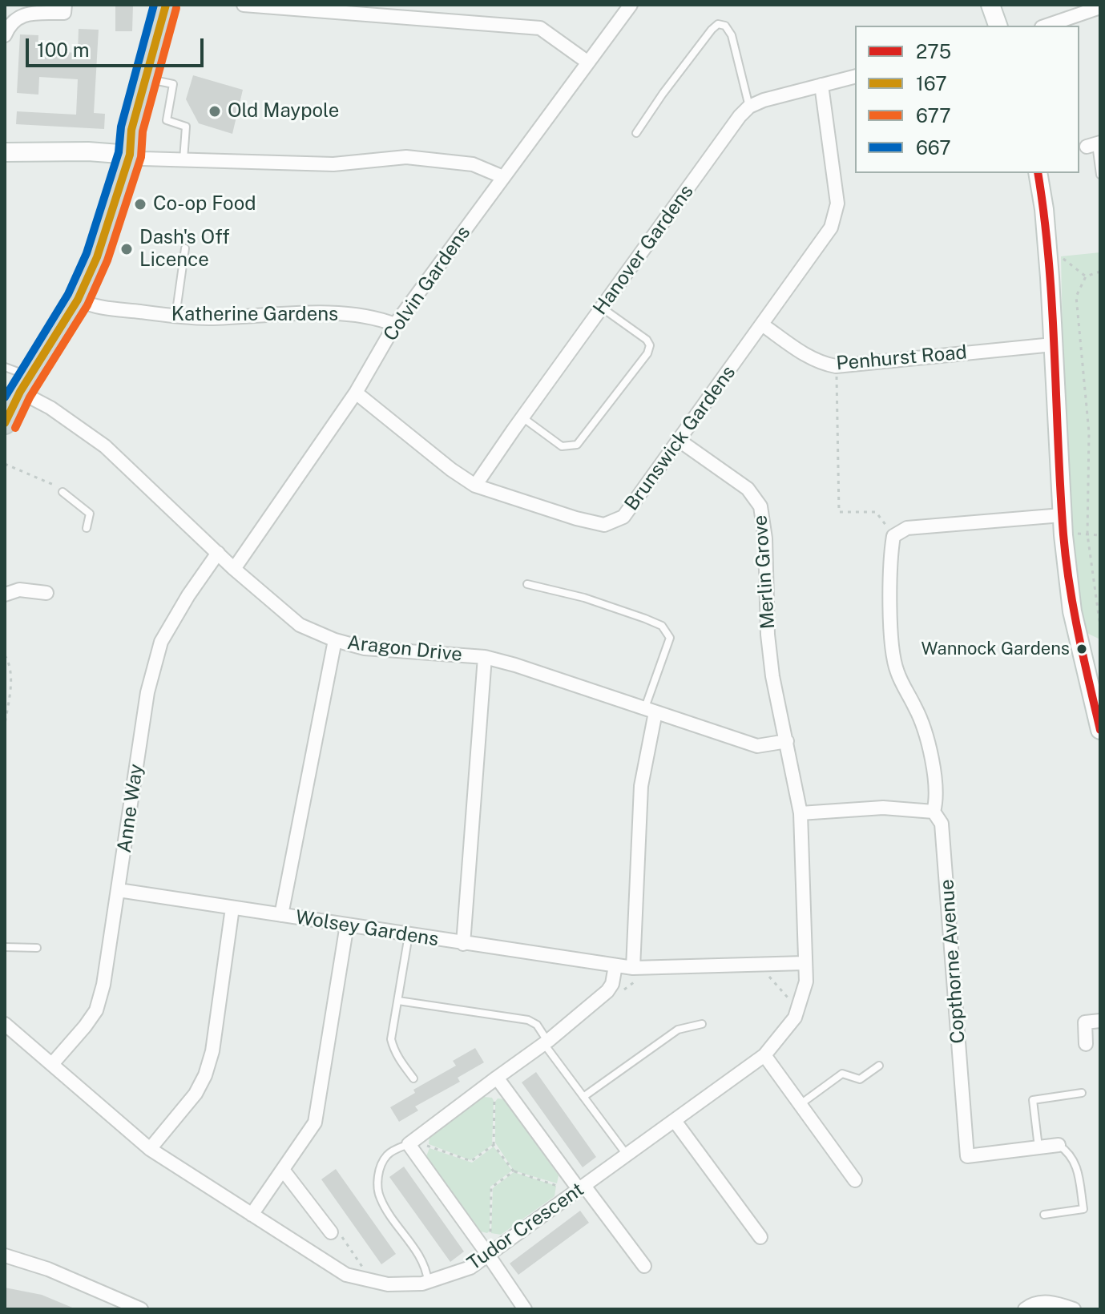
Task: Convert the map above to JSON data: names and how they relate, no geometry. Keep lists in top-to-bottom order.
{
  "streets": {
    "street": [
      "Hanover Gardens",
      "Colvin Gardens",
      "Katherine Gardens",
      "Penhurst Road",
      "Brunswick Gardens",
      "Merlin Grove",
      "Aragon Drive",
      "Anne Way",
      "Wolsey Gardens",
      "Copthorne Avenue",
      "Tudor Crescent"
    ]
  },
  "crossings": [
    ["Hanover Gardens", "Brunswick Gardens"],
    ["Colvin Gardens", "Katherine Gardens"],
    ["Colvin Gardens", "Brunswick Gardens"],
    ["Colvin Gardens", "Aragon Drive"],
    ["Penhurst Road", "Brunswick Gardens"],
    ["Brunswick Gardens", "Merlin Grove"],
    ["Merlin Grove", "Aragon Drive"],
    ["Merlin Grove", "Tudor Crescent"],
    ["Aragon Drive", "Anne Way"],
    ["Aragon Drive", "Tudor Crescent"],
    ["Anne Way", "Wolsey Gardens"],
    ["Anne Way", "Tudor Crescent"],
    ["Wolsey Gardens", "Tudor Crescent"]
  ],
  "places": [
    "Old Maypole",
    "Co-op Food",
    "Dash's Off Licence",
    "Wannock Gardens"
  ],
  "lines": [
    "transit line 167",
    "transit line 667",
    "transit line 677",
    "transit line 275"
  ],
  "legend": [
    "275",
    "167",
    "677",
    "667"
  ],
  "scale_bar": "100 m"
}
